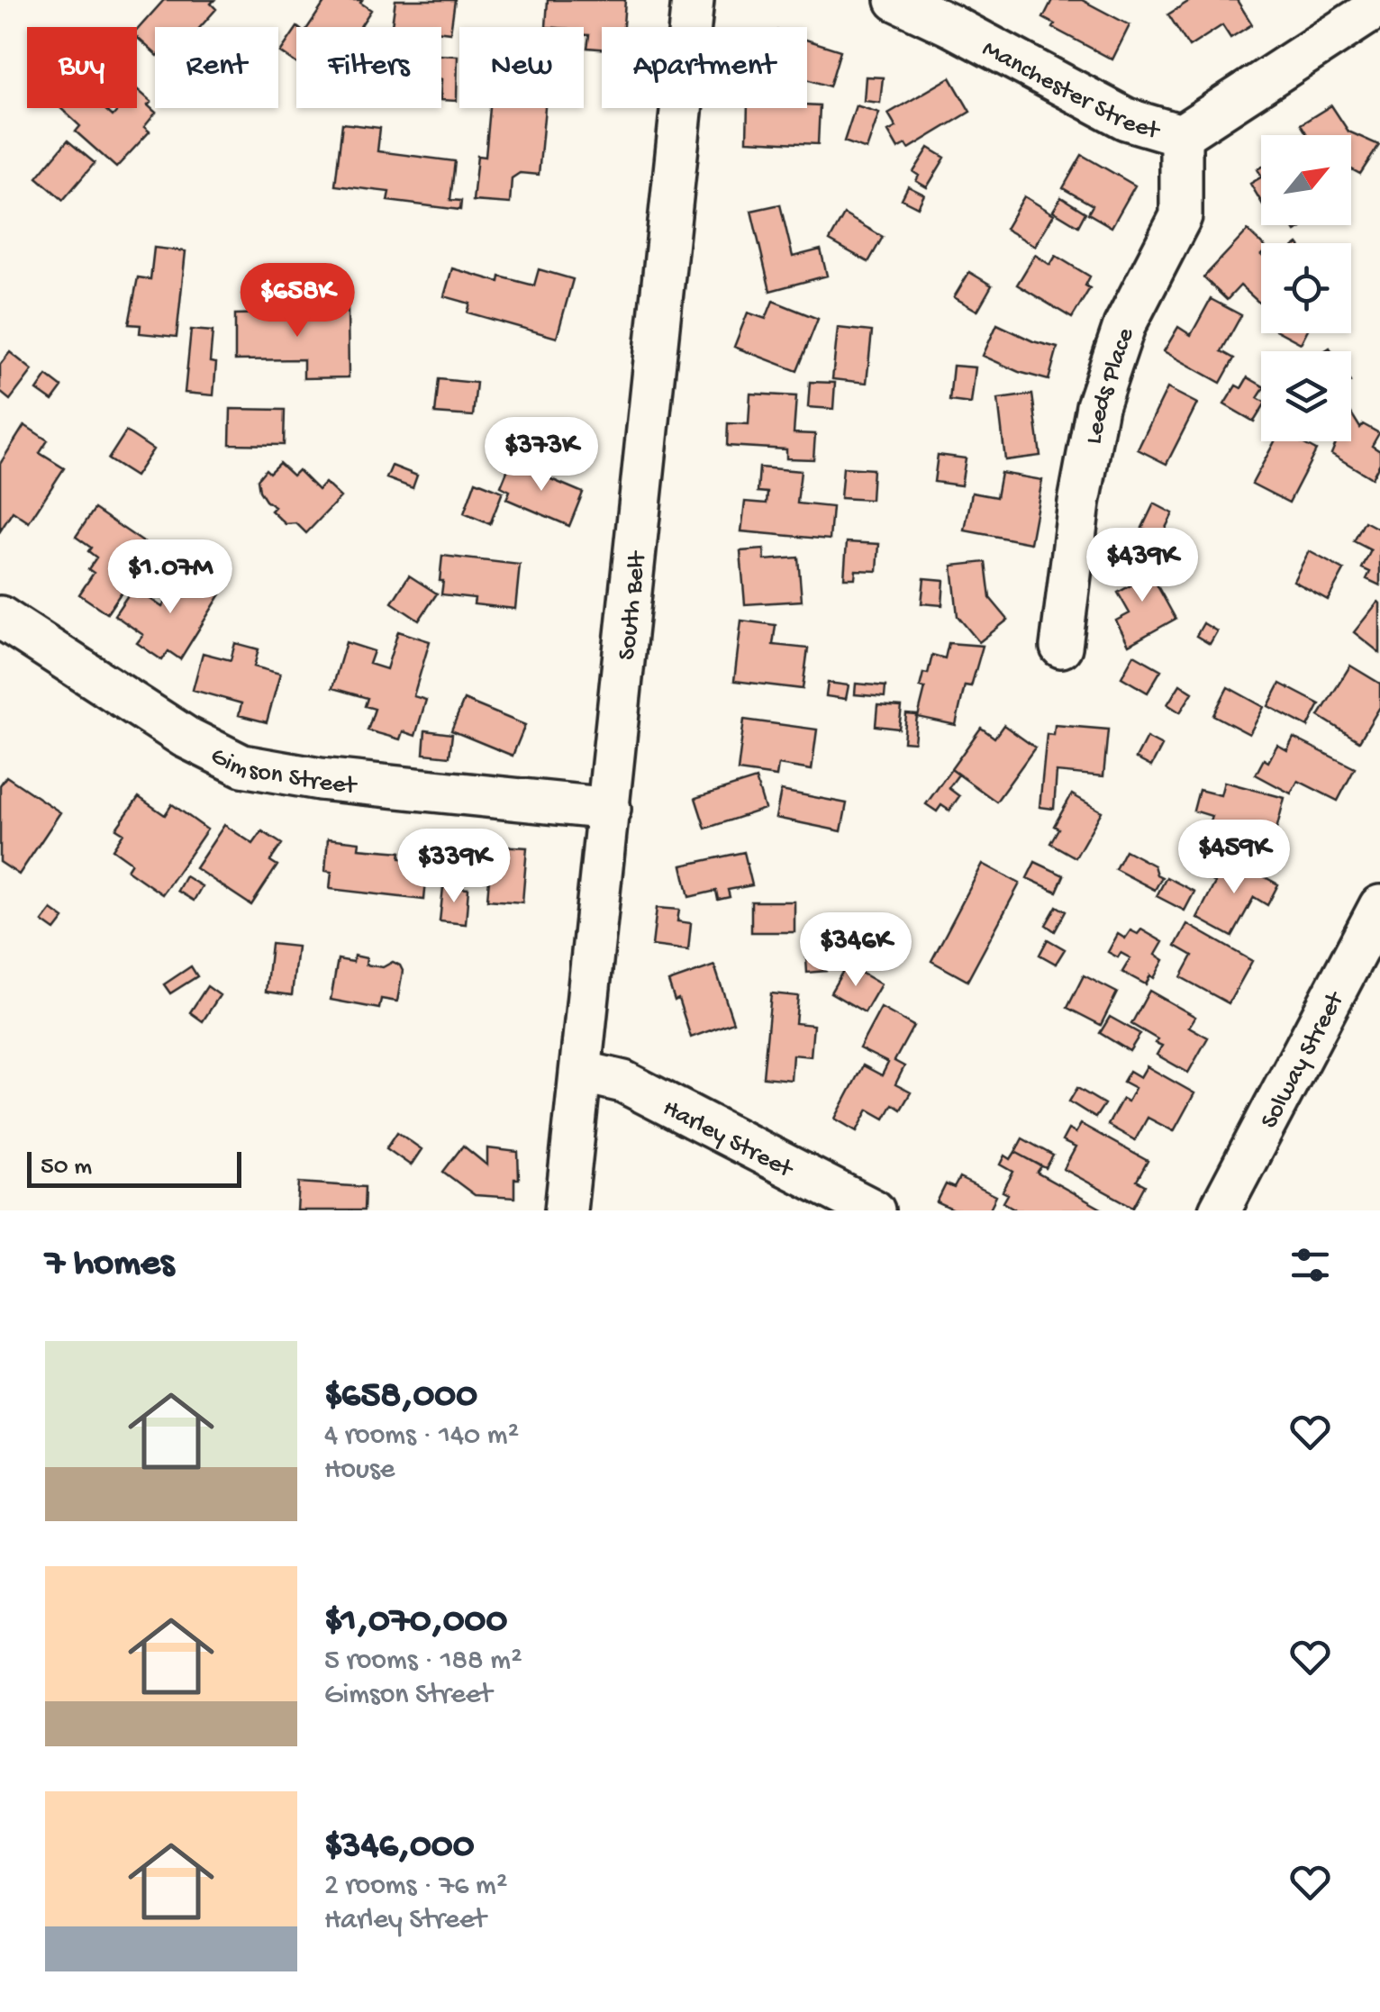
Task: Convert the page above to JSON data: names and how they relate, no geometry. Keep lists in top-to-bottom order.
{
  "streets": {
    "street": [
      "Manchester Street",
      "Leeds Place",
      "South Belt",
      "Gimson Street",
      "Solway Street",
      "Harley Street"
    ]
  },
  "crossings": [
    ["Manchester Street", "Leeds Place"],
    ["South Belt", "Gimson Street"],
    ["South Belt", "Harley Street"]
  ],
  "scale_bar": "50 m",
  "north": "top right",
  "page": {
    "chip": [
      "Buy",
      "Rent",
      "Filters",
      "New",
      "Apartment"
    ],
    "price": [
      "$658K",
      "$373K",
      "$439K",
      "$1.07M",
      "$459K",
      "$339K",
      "$346K"
    ],
    "scale": "50 m",
    "heading": "7 homes",
    "list": [
      {
        "name": "$658,000",
        "note": "4 rooms · 140 m² · House"
      },
      {
        "name": "$1,070,000",
        "note": "5 rooms · 188 m² · Gimson Street"
      },
      {
        "name": "$346,000",
        "note": "2 rooms · 76 m² · Harley Street"
      }
    ]
  }
}
